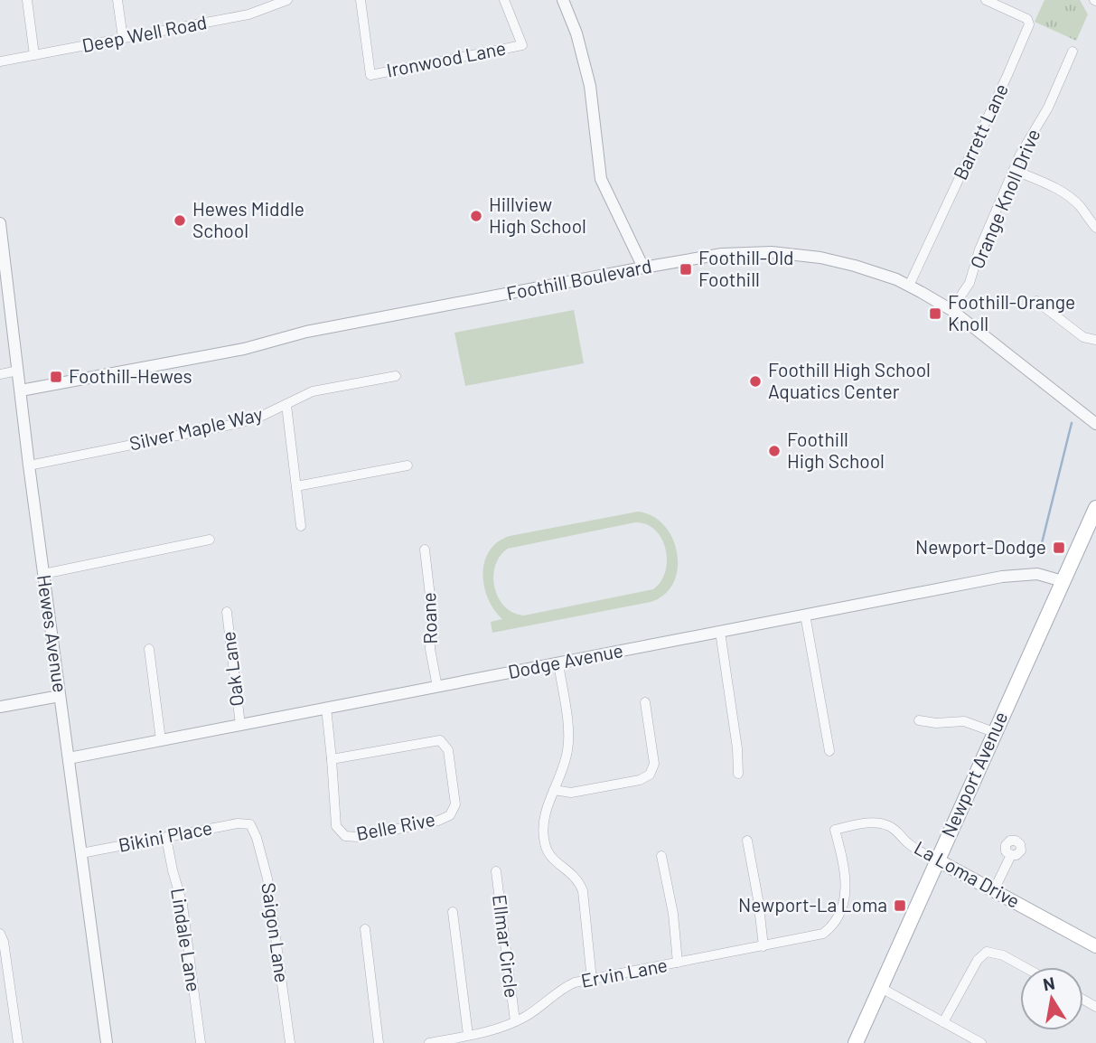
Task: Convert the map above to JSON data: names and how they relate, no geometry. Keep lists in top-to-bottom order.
{
  "streets": {
    "main road": ["Newport Avenue", "La Loma Drive"],
    "street": [
      "Deep Well Road",
      "Ironwood Lane",
      "Barrett Lane",
      "Orange Knoll Drive",
      "Foothill Boulevard",
      "Silver Maple Way",
      "Roane",
      "Hewes Avenue",
      "Dodge Avenue",
      "Oak Lane",
      "Belle Rive",
      "Bikini Place",
      "Saigon Lane",
      "Lindale Lane",
      "Ellmar Circle",
      "Ervin Lane"
    ]
  },
  "crossings": [
    ["Barrett Lane", "Foothill Boulevard"],
    ["Orange Knoll Drive", "Foothill Boulevard"],
    ["Foothill Boulevard", "Hewes Avenue"],
    ["Silver Maple Way", "Hewes Avenue"],
    ["Roane", "Dodge Avenue"],
    ["Hewes Avenue", "Dodge Avenue"],
    ["Hewes Avenue", "Bikini Place"],
    ["Dodge Avenue", "Oak Lane"],
    ["Dodge Avenue", "Newport Avenue"],
    ["Dodge Avenue", "Belle Rive"],
    ["Newport Avenue", "La Loma Drive"],
    ["Bikini Place", "Saigon Lane"],
    ["Bikini Place", "Lindale Lane"],
    ["La Loma Drive", "Ervin Lane"],
    ["Ellmar Circle", "Ervin Lane"]
  ],
  "places": {
    "other": [
      "Hillview High School",
      "Hewes Middle School",
      "Foothill High School Aquatics Center",
      "Foothill High School"
    ],
    "transit": [
      "Foothill-Old Foothill",
      "Foothill-Orange Knoll",
      "Foothill-Hewes",
      "Newport-Dodge",
      "Newport-La Loma"
    ]
  },
  "north": "top"
}
